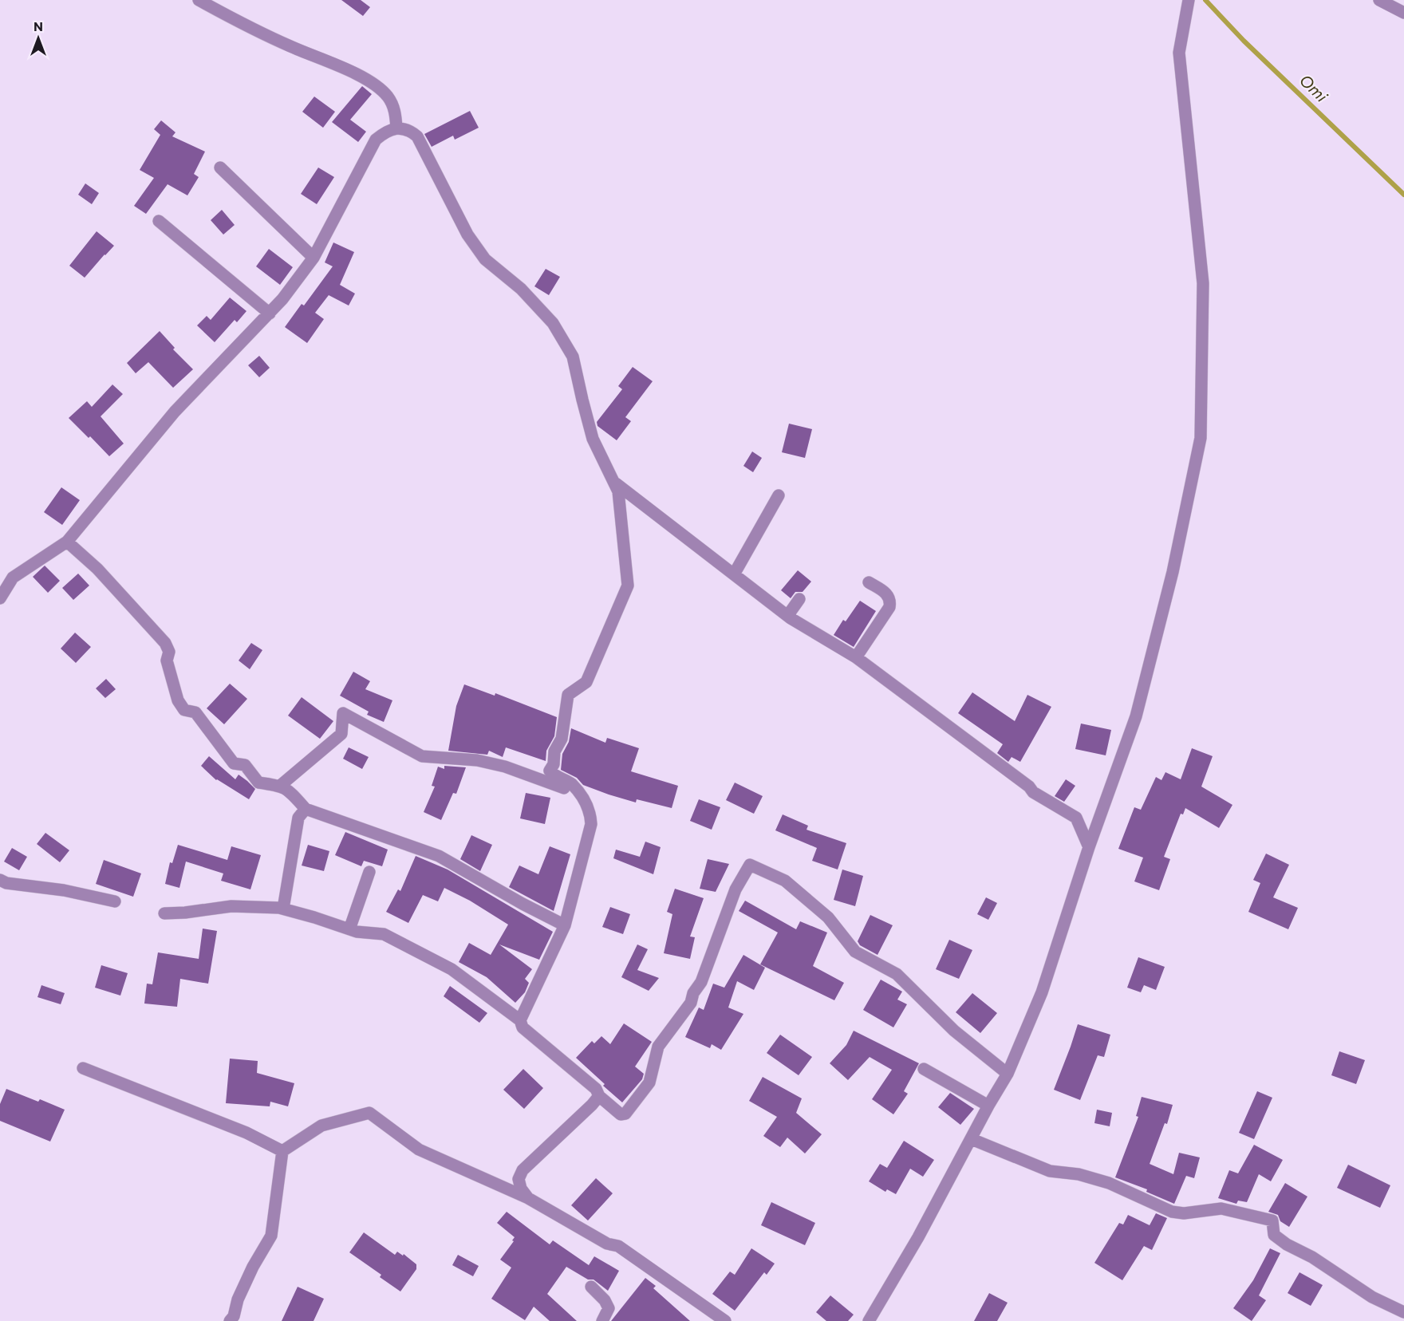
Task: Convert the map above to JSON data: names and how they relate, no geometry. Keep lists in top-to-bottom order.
{
  "water": ["Omi"],
  "north": "top"
}
